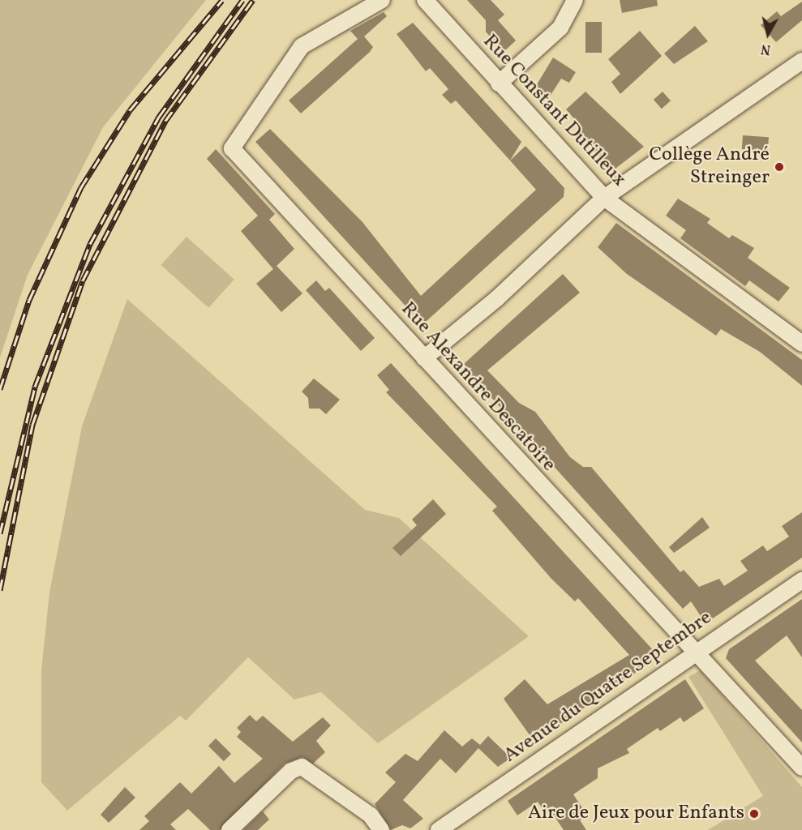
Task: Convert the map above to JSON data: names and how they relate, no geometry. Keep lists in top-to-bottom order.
{
  "streets": {
    "street": ["Rue Constant Dutilleux", "Rue Alexandre Descatoire", "Avenue du Quatre Septembre"]
  },
  "crossings": [
    ["Rue Alexandre Descatoire", "Avenue du Quatre Septembre"]
  ],
  "places": ["Collège André Streinger", "Aire de Jeux pour Enfants"],
  "north": "bottom"
}
